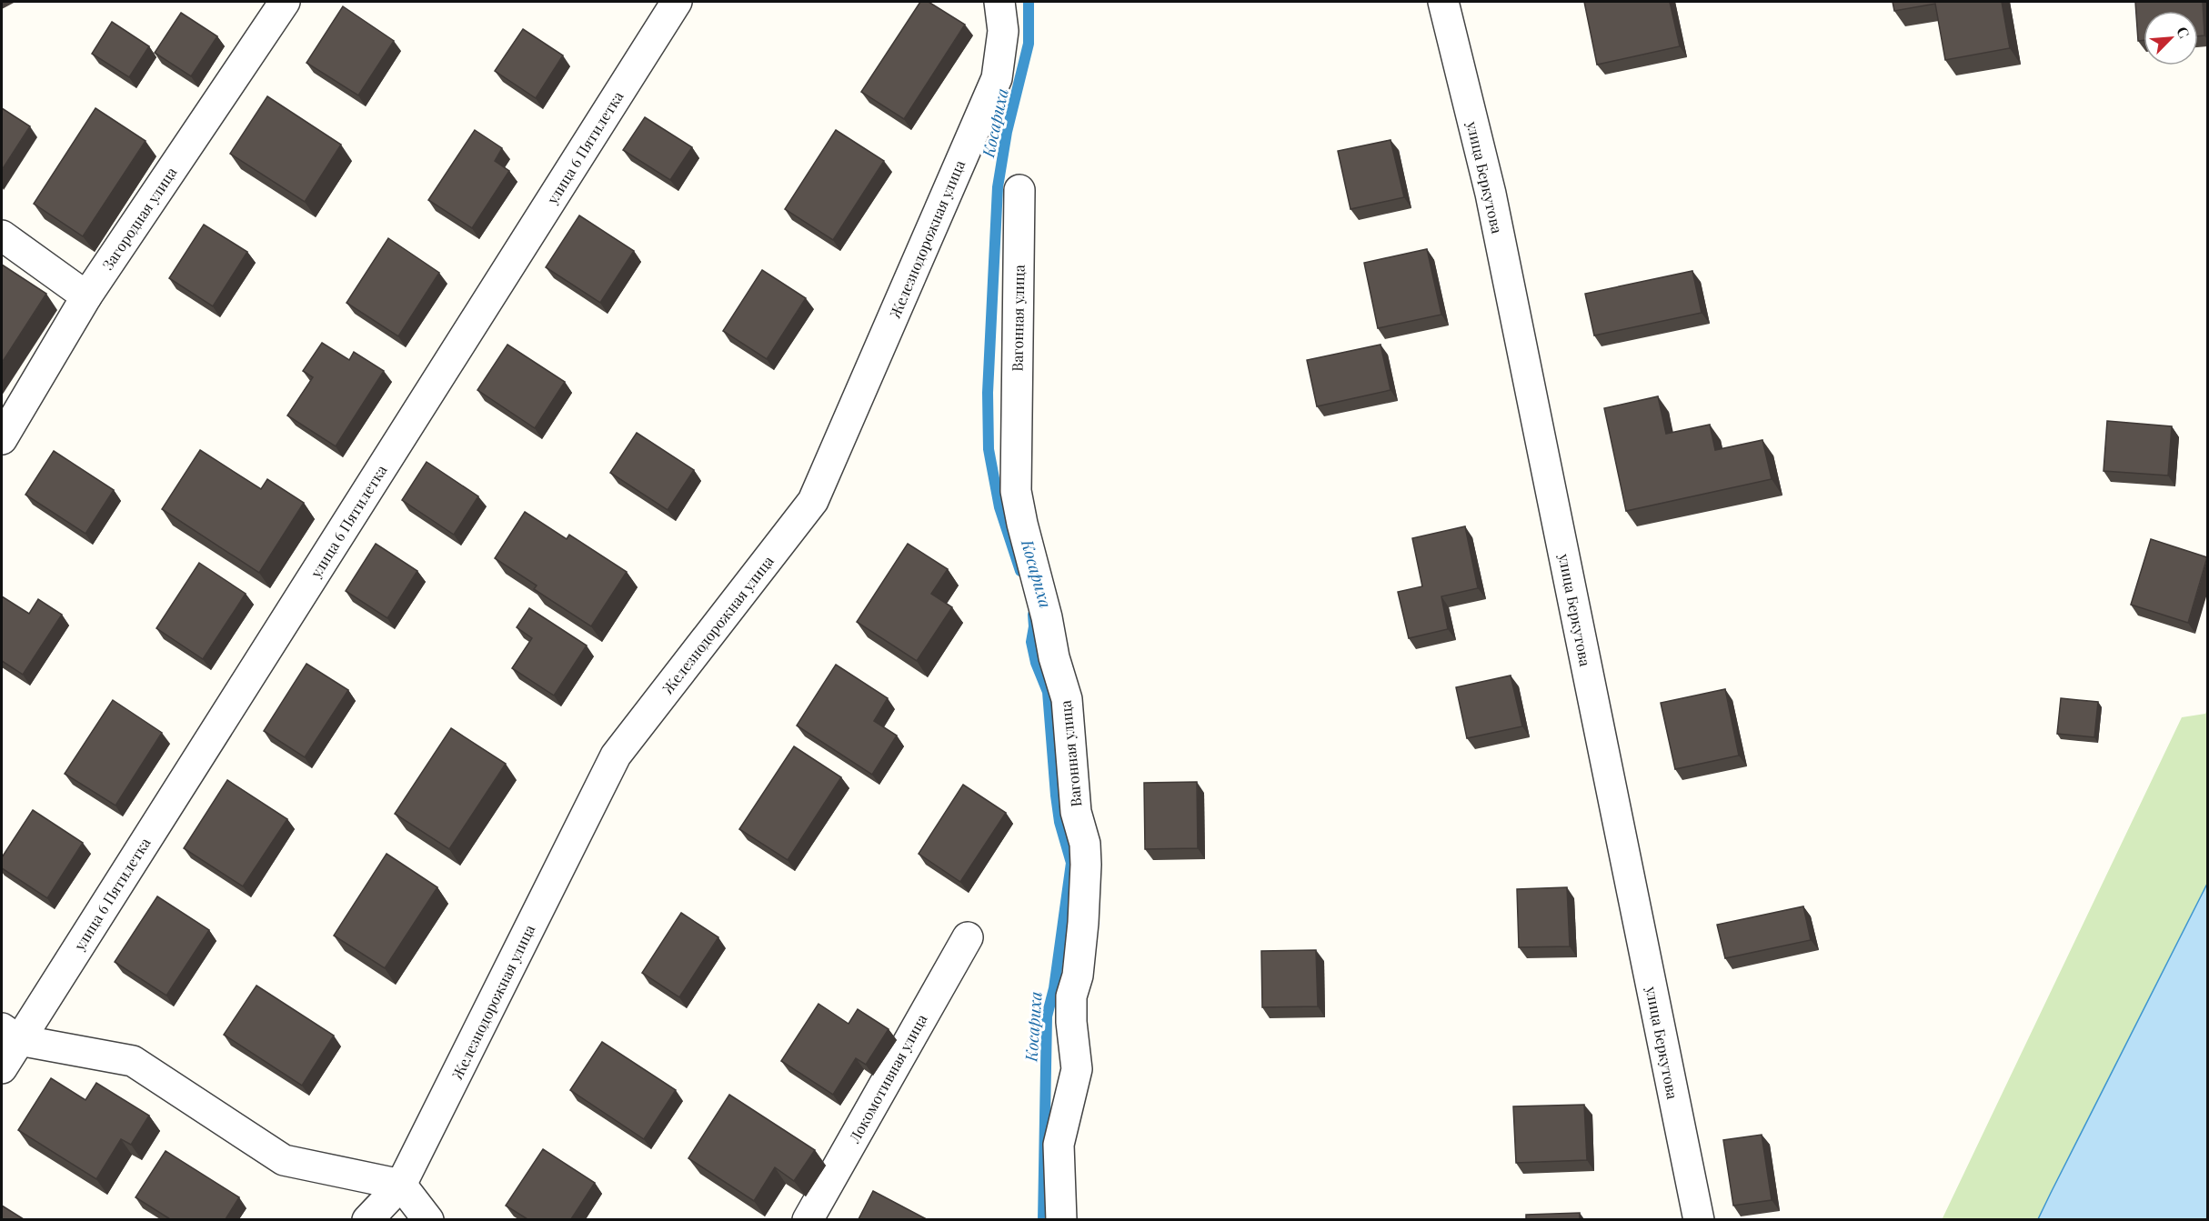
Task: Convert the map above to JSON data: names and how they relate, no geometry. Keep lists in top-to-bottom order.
{
  "streets": {
    "street": [
      "улица 6 Пятилетка",
      "улица Беркутова",
      "Загородная улица",
      "Железнодорожная улица",
      "Вагонная улица",
      "Локомотивная улица"
    ]
  },
  "water": ["Косариха"],
  "north": "top right"
}
